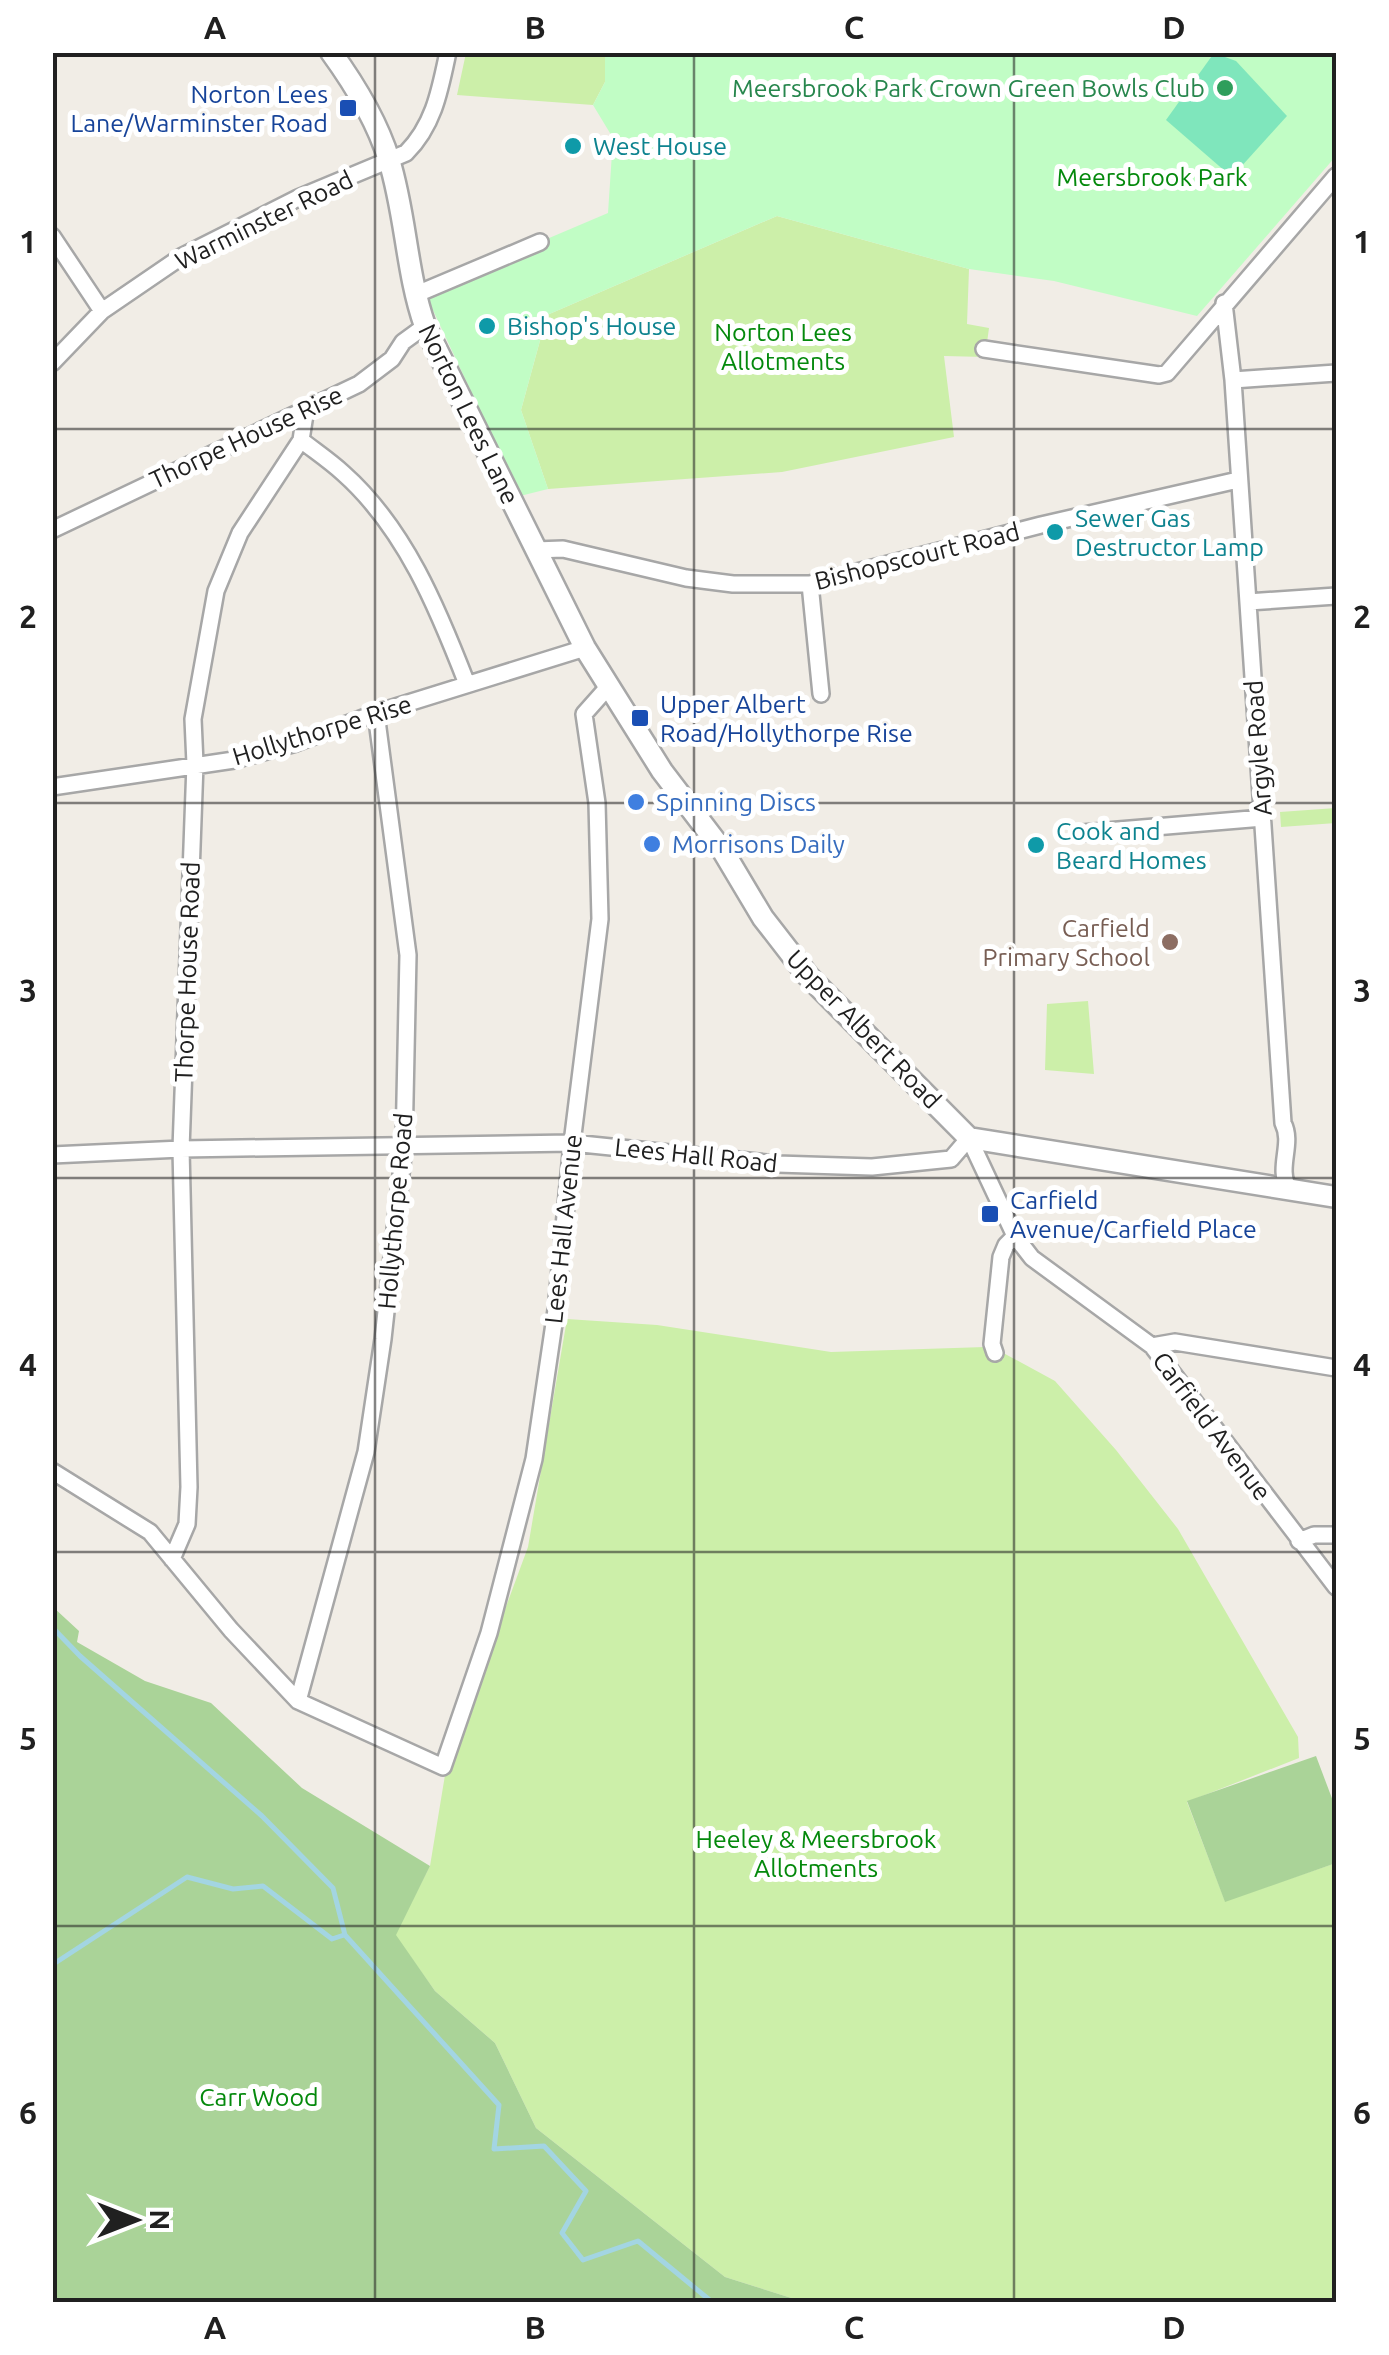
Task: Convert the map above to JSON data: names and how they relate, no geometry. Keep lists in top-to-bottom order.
{
  "streets": {
    "street": [
      "Warminster Road",
      "Norton Lees Lane",
      "Thorpe House Rise",
      "Bishopscourt Road",
      "Hollythorpe Rise",
      "Argyle Road",
      "Thorpe House Road",
      "Upper Albert Road",
      "Lees Hall Road",
      "Hollythorpe Road",
      "Lees Hall Avenue",
      "Carfield Avenue"
    ]
  },
  "crossings": [
    ["Warminster Road", "Norton Lees Lane"],
    ["Norton Lees Lane", "Thorpe House Rise"],
    ["Norton Lees Lane", "Bishopscourt Road"],
    ["Norton Lees Lane", "Upper Albert Road"],
    ["Thorpe House Rise", "Thorpe House Road"],
    ["Bishopscourt Road", "Argyle Road"],
    ["Bishopscourt Road", "Upper Albert Road"],
    ["Hollythorpe Rise", "Thorpe House Road"],
    ["Hollythorpe Rise", "Upper Albert Road"],
    ["Hollythorpe Rise", "Hollythorpe Road"],
    ["Thorpe House Road", "Lees Hall Road"],
    ["Upper Albert Road", "Lees Hall Road"],
    ["Upper Albert Road", "Lees Hall Avenue"],
    ["Upper Albert Road", "Carfield Avenue"],
    ["Lees Hall Road", "Hollythorpe Road"],
    ["Lees Hall Road", "Lees Hall Avenue"],
    ["Lees Hall Road", "Carfield Avenue"],
    ["Hollythorpe Road", "Lees Hall Avenue"]
  ],
  "parks": [
    "Meersbrook Park",
    "Norton Lees Allotments",
    "Heeley & Meersbrook Allotments",
    "Carr Wood"
  ],
  "places": {
    "other": [
      "Meersbrook Park Crown Green Bowls Club",
      "West House",
      "Bishop's House",
      "Sewer Gas Destructor Lamp",
      "Spinning Discs",
      "Morrisons Daily",
      "Cook and Beard Homes",
      "Carfield Primary School"
    ],
    "transit": ["Norton Lees Lane/Warminster Road", "Upper Albert Road/Hollythorpe Rise", "Carfield Avenue/Carfield Place"]
  },
  "north": "right",
  "grid": {
    "columns": [
      "A",
      "B",
      "C",
      "D"
    ],
    "rows": [
      "1",
      "2",
      "3",
      "4",
      "5",
      "6"
    ]
  }
}
